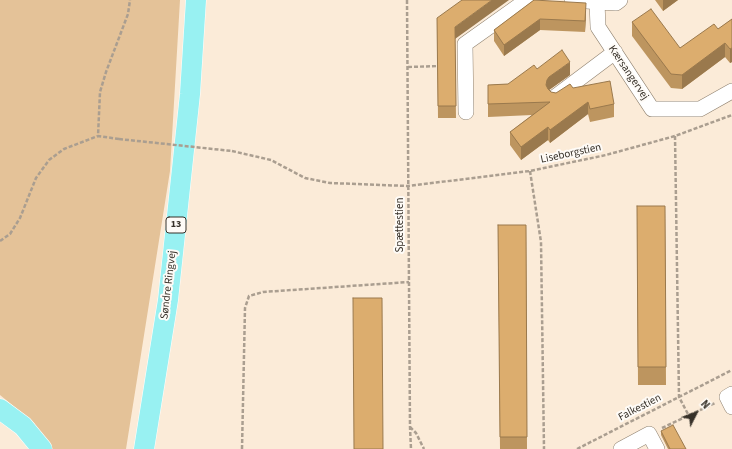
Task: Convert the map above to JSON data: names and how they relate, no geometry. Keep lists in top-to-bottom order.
{
  "streets": {
    "main road": ["13", "Søndre Ringvej"],
    "street": ["Kærsangervej"],
    "path": ["Liseborgstien", "Spættestien", "Falkestien"]
  },
  "crossings": [
    ["Liseborgstien", "Spættestien"]
  ],
  "north": "top right"
}
